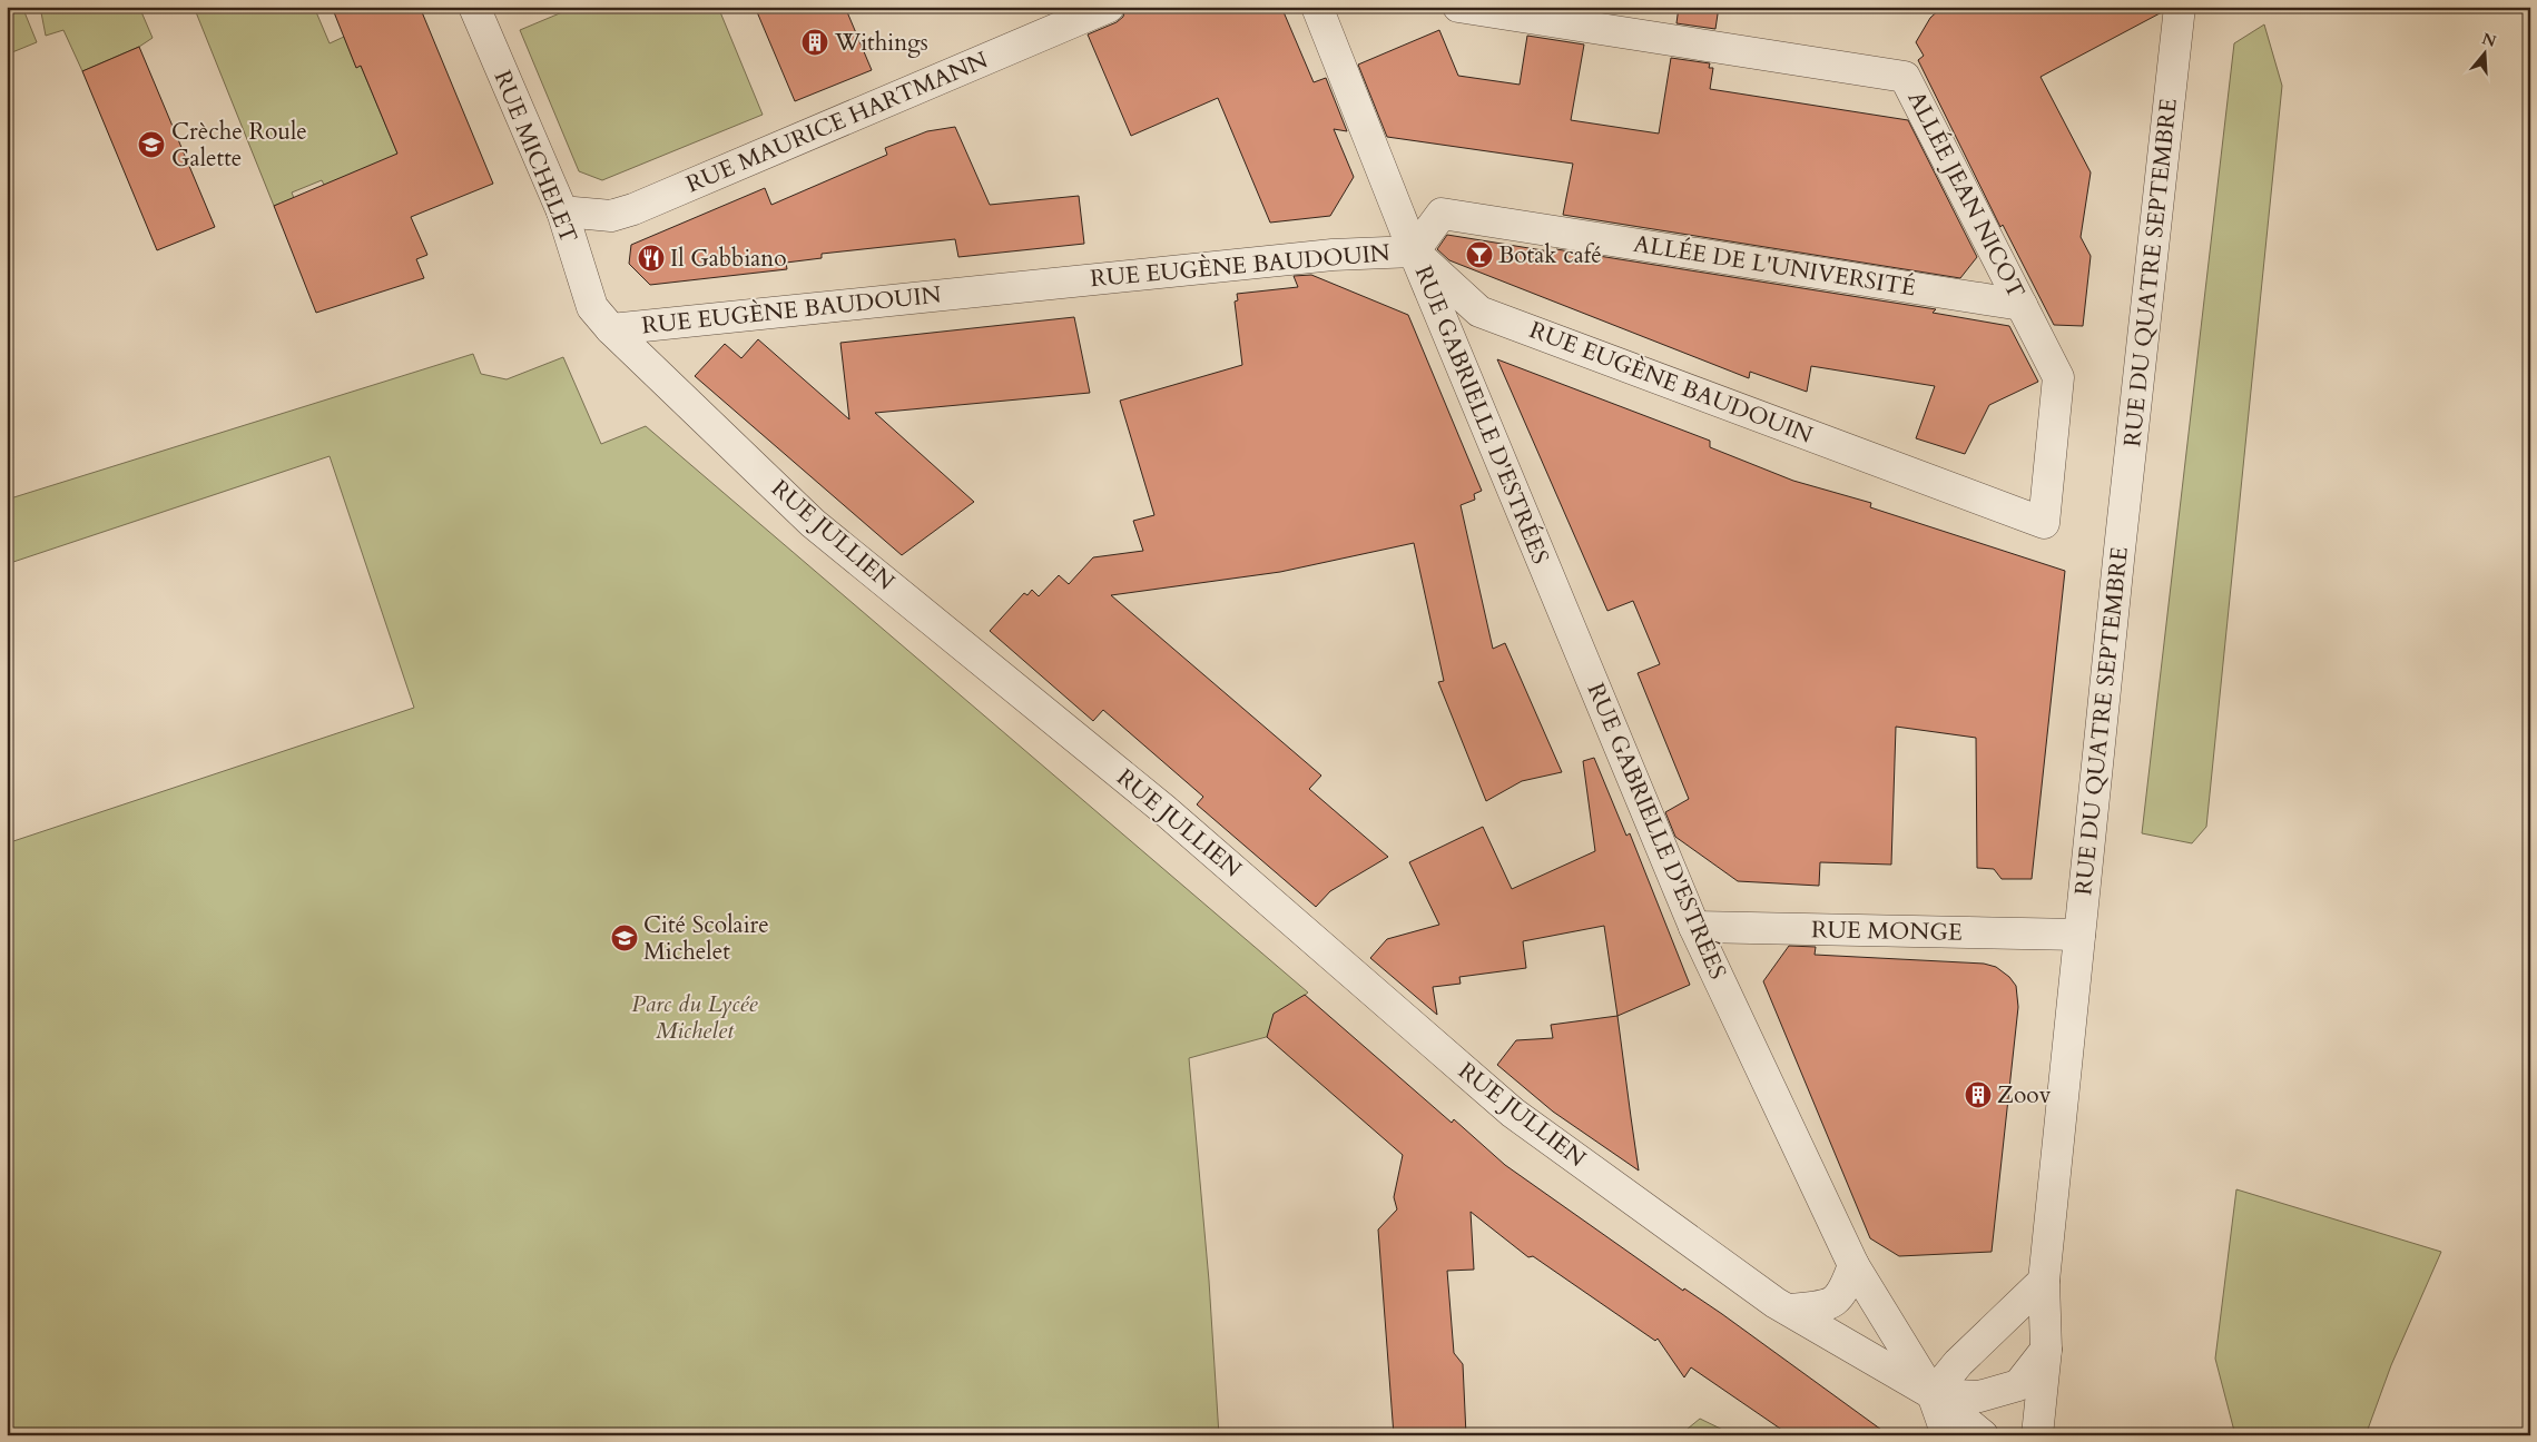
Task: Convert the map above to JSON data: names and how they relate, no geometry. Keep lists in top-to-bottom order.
{
  "streets": {
    "street": [
      "RUE MAURICE HARTMANN",
      "RUE MICHELET",
      "ALLÉE JEAN NICOT",
      "RUE EUGÈNE BAUDOUIN",
      "ALLÉE DE L'UNIVERSITÉ",
      "RUE DU QUATRE SEPTEMBRE",
      "RUE GABRIELLE D'ESTRÉES",
      "RUE JULLIEN",
      "RUE MONGE"
    ]
  },
  "crossings": [
    ["RUE MAURICE HARTMANN", "RUE MICHELET"],
    ["RUE MICHELET", "RUE EUGÈNE BAUDOUIN"],
    ["RUE MICHELET", "RUE JULLIEN"],
    ["ALLÉE JEAN NICOT", "RUE EUGÈNE BAUDOUIN"],
    ["ALLÉE JEAN NICOT", "ALLÉE DE L'UNIVERSITÉ"],
    ["RUE EUGÈNE BAUDOUIN", "ALLÉE DE L'UNIVERSITÉ"],
    ["RUE EUGÈNE BAUDOUIN", "RUE GABRIELLE D'ESTRÉES"],
    ["RUE EUGÈNE BAUDOUIN", "RUE JULLIEN"],
    ["ALLÉE DE L'UNIVERSITÉ", "RUE GABRIELLE D'ESTRÉES"],
    ["RUE DU QUATRE SEPTEMBRE", "RUE MONGE"],
    ["RUE GABRIELLE D'ESTRÉES", "RUE JULLIEN"],
    ["RUE GABRIELLE D'ESTRÉES", "RUE MONGE"]
  ],
  "parks": ["Parc du Lycée Michelet"],
  "places": {
    "building": ["Withings", "Zoov"],
    "school or university": ["Crèche Roule Galette", "Cité Scolaire Michelet"],
    "bar": ["Botak café"],
    "restaurant": ["Il Gabbiano"]
  },
  "north": "top"
}
